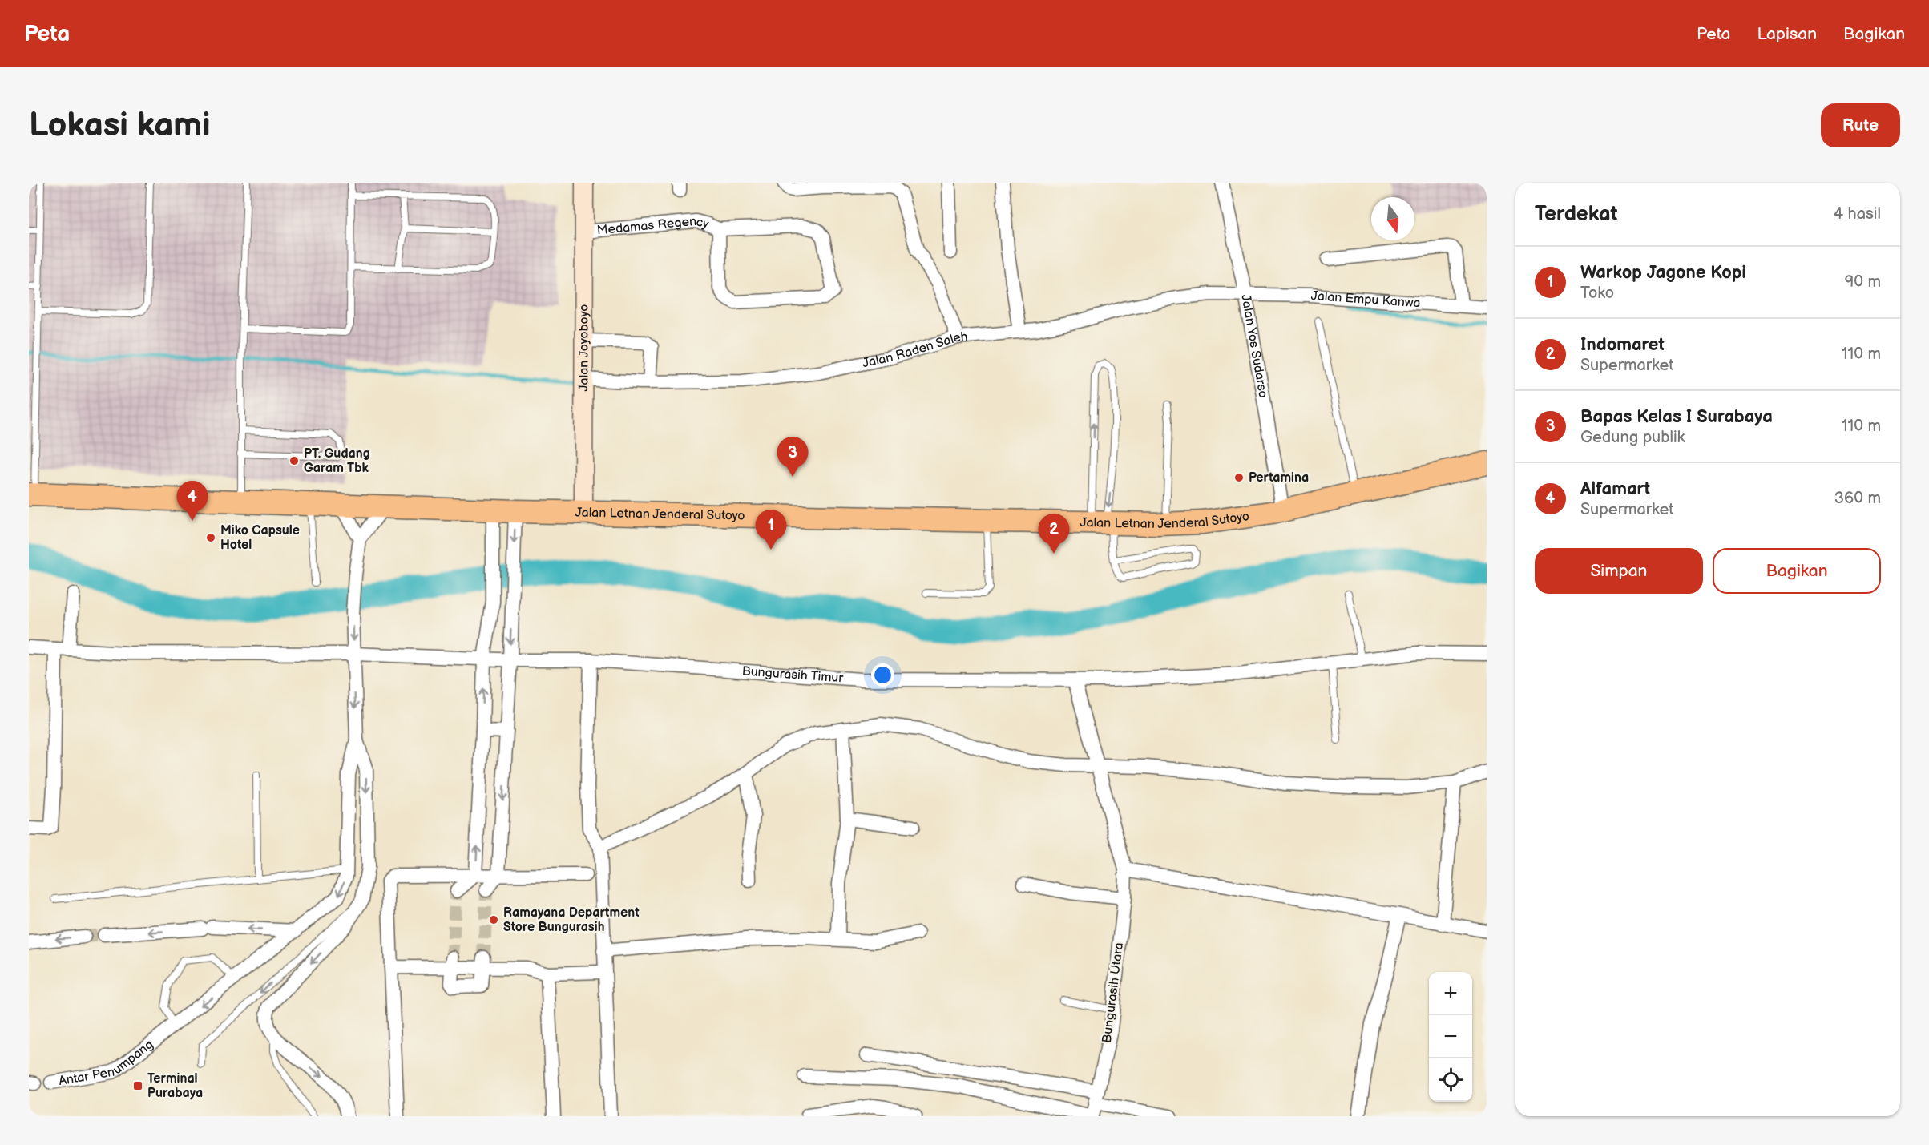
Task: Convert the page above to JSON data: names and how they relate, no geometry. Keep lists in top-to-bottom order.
{
  "streets": {
    "highway": ["Jalan Letnan Jenderal Sutoyo"],
    "street": [
      "Medamas Regency",
      "Jalan Empu Kanwa",
      "Jalan Yos Sudarso",
      "Jalan Joyoboyo",
      "Jalan Raden Saleh",
      "Bungurasih Timur",
      "Bungurasih Utara",
      "Antar Penumpang"
    ]
  },
  "crossings": [
    ["Medamas Regency", "Jalan Joyoboyo"],
    ["Jalan Empu Kanwa", "Jalan Yos Sudarso"],
    ["Jalan Empu Kanwa", "Jalan Raden Saleh"],
    ["Jalan Yos Sudarso", "Jalan Raden Saleh"],
    ["Jalan Yos Sudarso", "Jalan Letnan Jenderal Sutoyo"],
    ["Jalan Joyoboyo", "Jalan Raden Saleh"],
    ["Jalan Joyoboyo", "Jalan Letnan Jenderal Sutoyo"],
    ["Bungurasih Timur", "Bungurasih Utara"]
  ],
  "places": {
    "other": [
      "PT. Gudang Garam Tbk",
      "Pertamina",
      "Miko Capsule Hotel",
      "Ramayana Department Store Bungurasih"
    ],
    "transit": ["Terminal Purabaya"]
  },
  "north": "bottom",
  "page": {
    "header": "Peta",
    "nav": ["Peta", "Lapisan", "Bagikan"],
    "buttons": [
      "Rute",
      ["Simpan", "Bagikan"]
    ],
    "title": "Lokasi kami",
    "heading": ["Terdekat", "4 hasil"],
    "list": [
      {
        "mark": "1",
        "name": "Warkop Jagone Kopi",
        "note": "Toko",
        "value": "90 m"
      },
      {
        "mark": "2",
        "name": "Indomaret",
        "note": "Supermarket",
        "value": "110 m"
      },
      {
        "mark": "3",
        "name": "Bapas Kelas I Surabaya",
        "note": "Gedung publik",
        "value": "110 m"
      },
      {
        "mark": "4",
        "name": "Alfamart",
        "note": "Supermarket",
        "value": "360 m"
      }
    ],
    "pins": [
      "3",
      "4",
      "1",
      "2"
    ],
    "map_buttons": ["+", "−"]
  }
}
